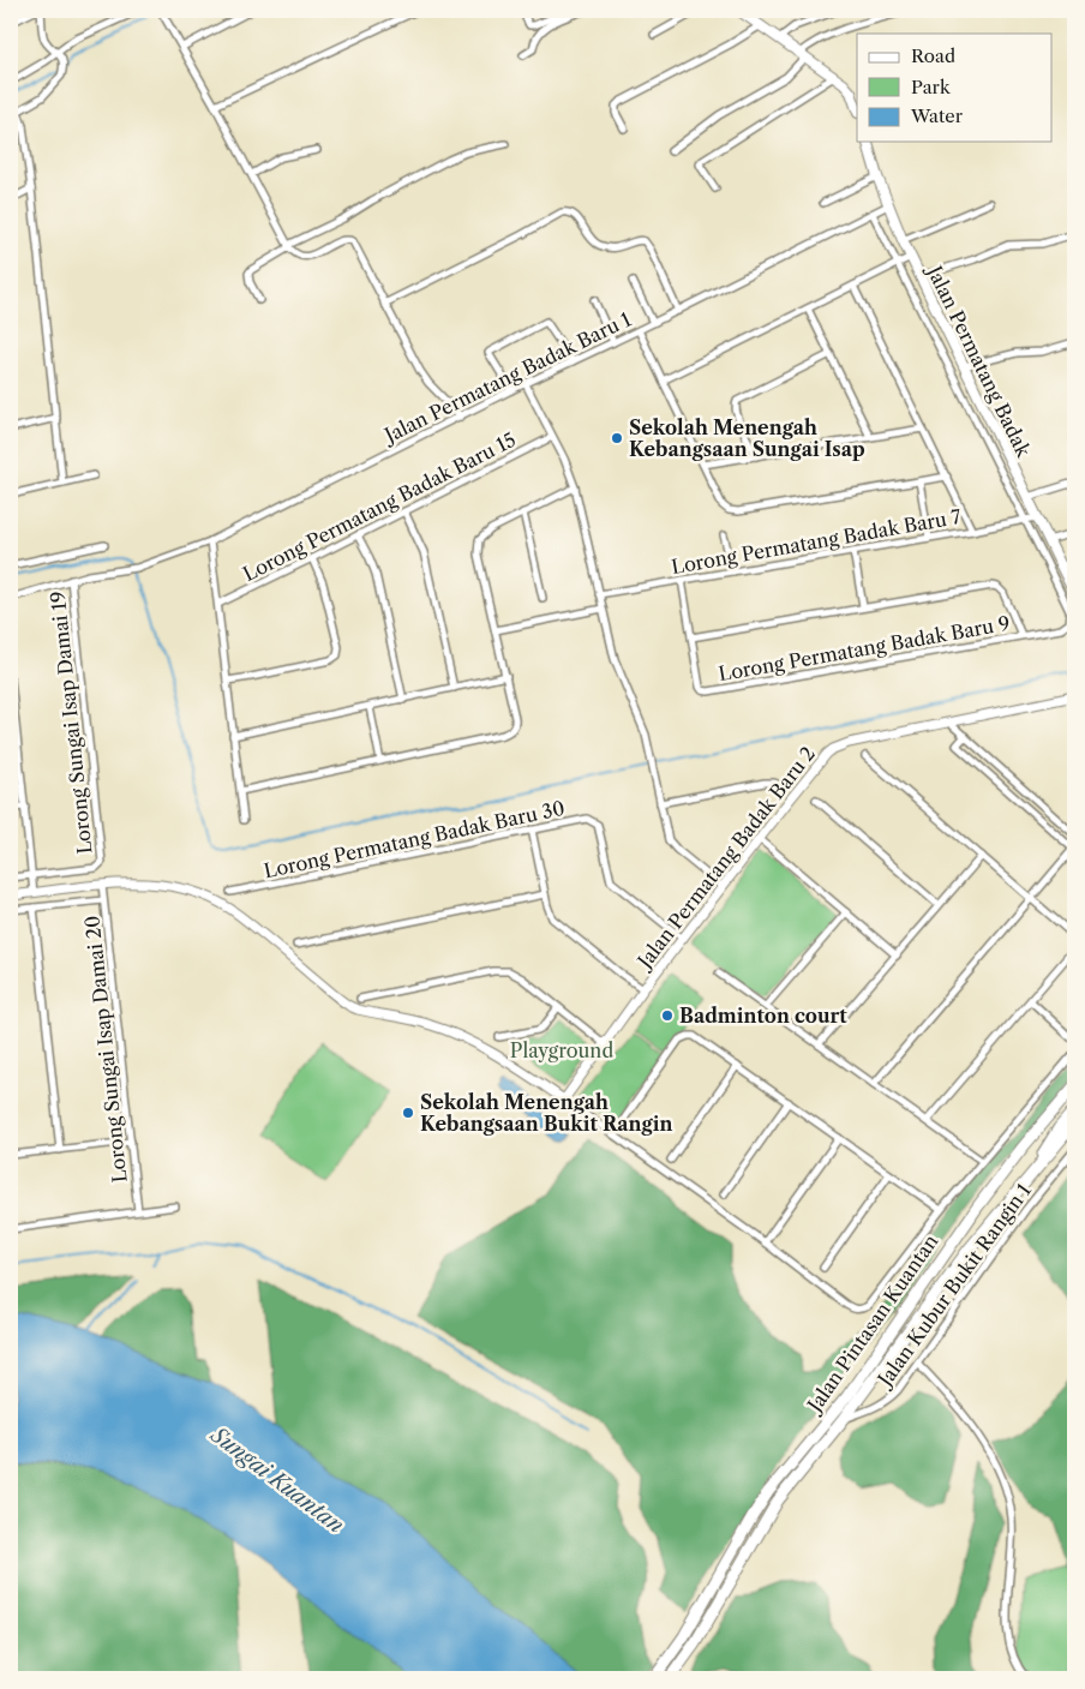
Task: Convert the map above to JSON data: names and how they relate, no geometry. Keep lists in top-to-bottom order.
{
  "streets": {
    "highway": ["Jalan Pintasan Kuantan"],
    "main road": ["Jalan Permatang Badak"],
    "street": [
      "Jalan Permatang Badak Baru 1",
      "Lorong Permatang Badak Baru 15",
      "Lorong Permatang Badak Baru 7",
      "Lorong Permatang Badak Baru 9",
      "Lorong Sungai Isap Damai 19",
      "Lorong Permatang Badak Baru 30",
      "Jalan Permatang Badak Baru 2",
      "Lorong Sungai Isap Damai 20",
      "Jalan Kubur Bukit Rangin 1"
    ]
  },
  "crossings": [
    ["Jalan Permatang Badak", "Jalan Permatang Badak Baru 1"],
    ["Jalan Permatang Badak", "Lorong Permatang Badak Baru 7"],
    ["Jalan Permatang Badak Baru 1", "Lorong Sungai Isap Damai 19"],
    ["Lorong Permatang Badak Baru 7", "Lorong Permatang Badak Baru 9"],
    ["Lorong Permatang Badak Baru 30", "Jalan Permatang Badak Baru 2"],
    ["Jalan Kubur Bukit Rangin 1", "Jalan Pintasan Kuantan"]
  ],
  "water": ["Sungai Kuantan"],
  "parks": ["Playground"],
  "places": ["Sekolah Menengah Kebangsaan Sungai Isap", "Badminton court", "Sekolah Menengah Kebangsaan Bukit Rangin"],
  "legend": ["Road", "Park", "Water"]
}
